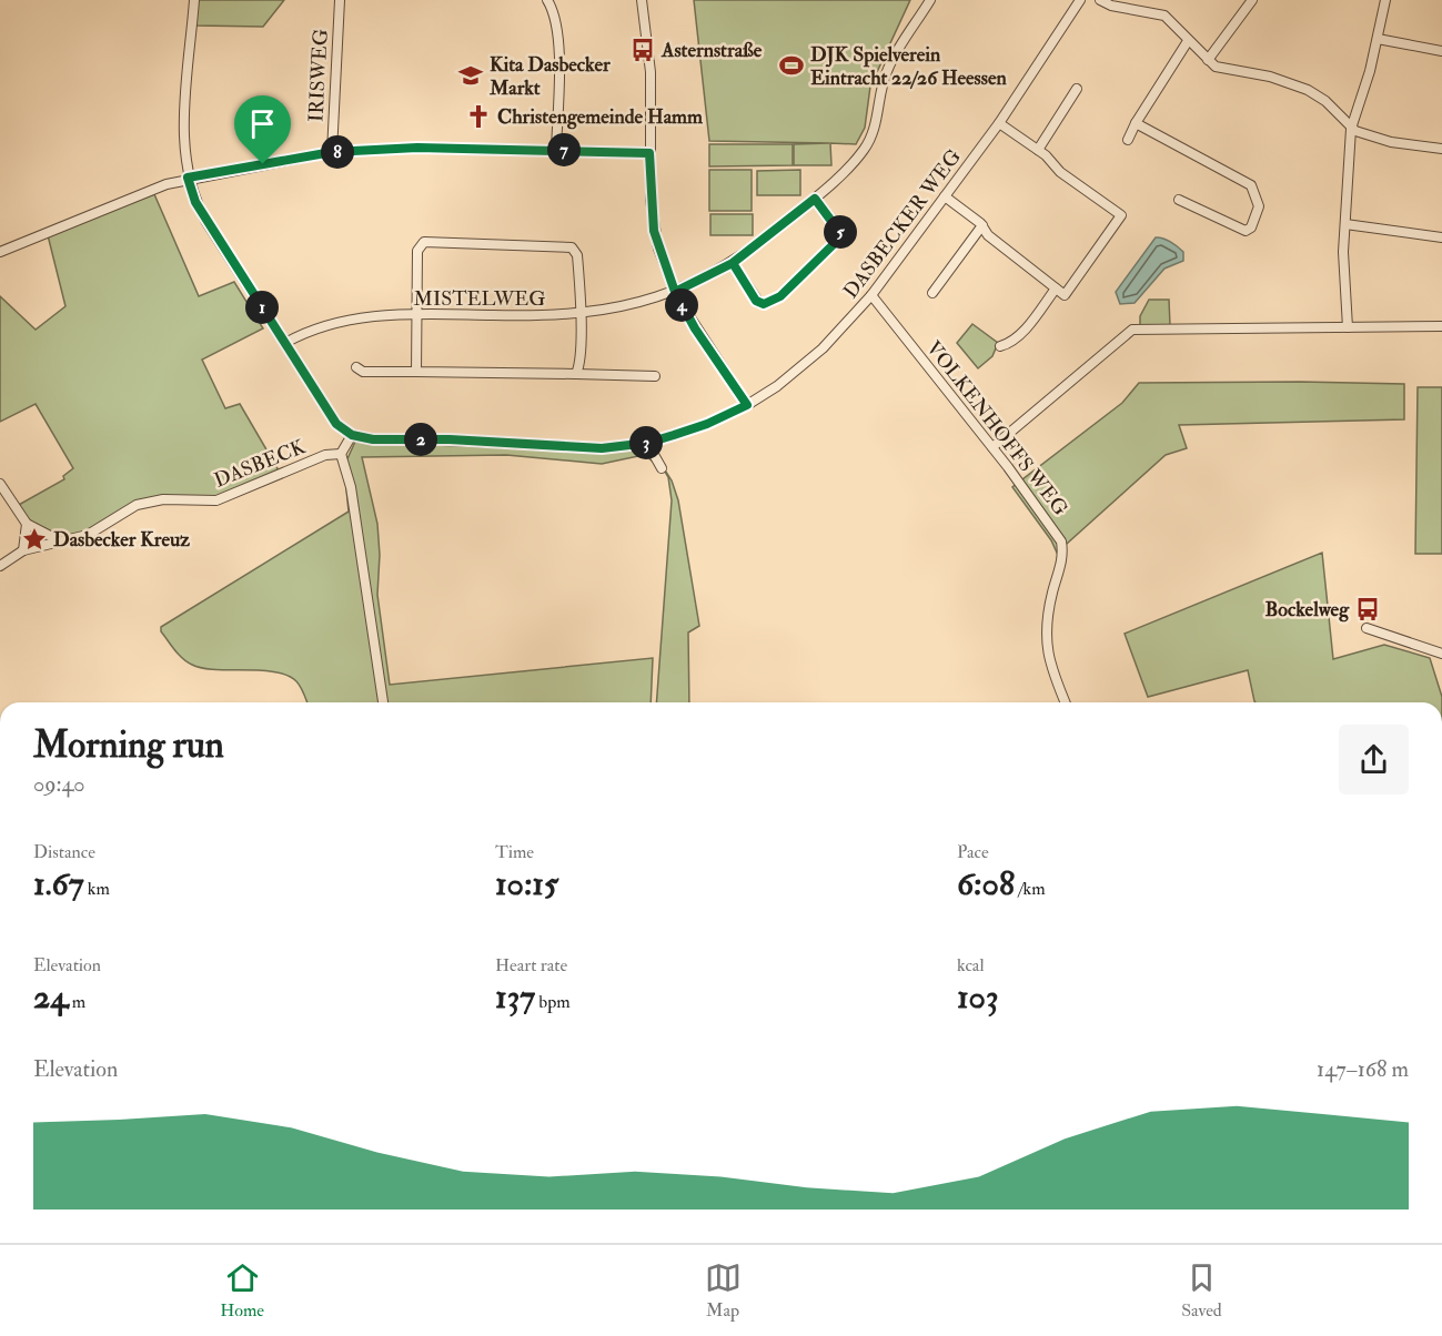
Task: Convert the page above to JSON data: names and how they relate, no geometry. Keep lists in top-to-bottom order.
{
  "streets": {
    "street": [
      "IRISWEG",
      "DASBECKER WEG",
      "MISTELWEG",
      "VOLKENHOFFS WEG",
      "DASBECK"
    ]
  },
  "crossings": [
    ["DASBECKER WEG", "VOLKENHOFFS WEG"]
  ],
  "places": {
    "bus stop": ["Asternstraße", "Bockelweg"],
    "sports": ["DJK Spielverein Eintracht 22/26 Heessen"],
    "school or university": ["Kita Dasbecker Markt"],
    "church": ["Christengemeinde Hamm"],
    "place": ["Dasbecker Kreuz"]
  },
  "page": {
    "pins": [
      "7",
      "8",
      "5",
      "4",
      "1",
      "2",
      "3"
    ],
    "heading": ["Morning run", "09:40"],
    "stats": [
      ["Distance", "1.67 km"],
      ["Time", "10:15"],
      ["Pace", "6:08 /km"],
      ["Elevation", "24 m"],
      ["Heart rate", "137 bpm"],
      ["kcal", "103"]
    ],
    "chart": ["Elevation", "147–168 m"],
    "tabs": ["Home", "Map", "Saved"]
  }
}
